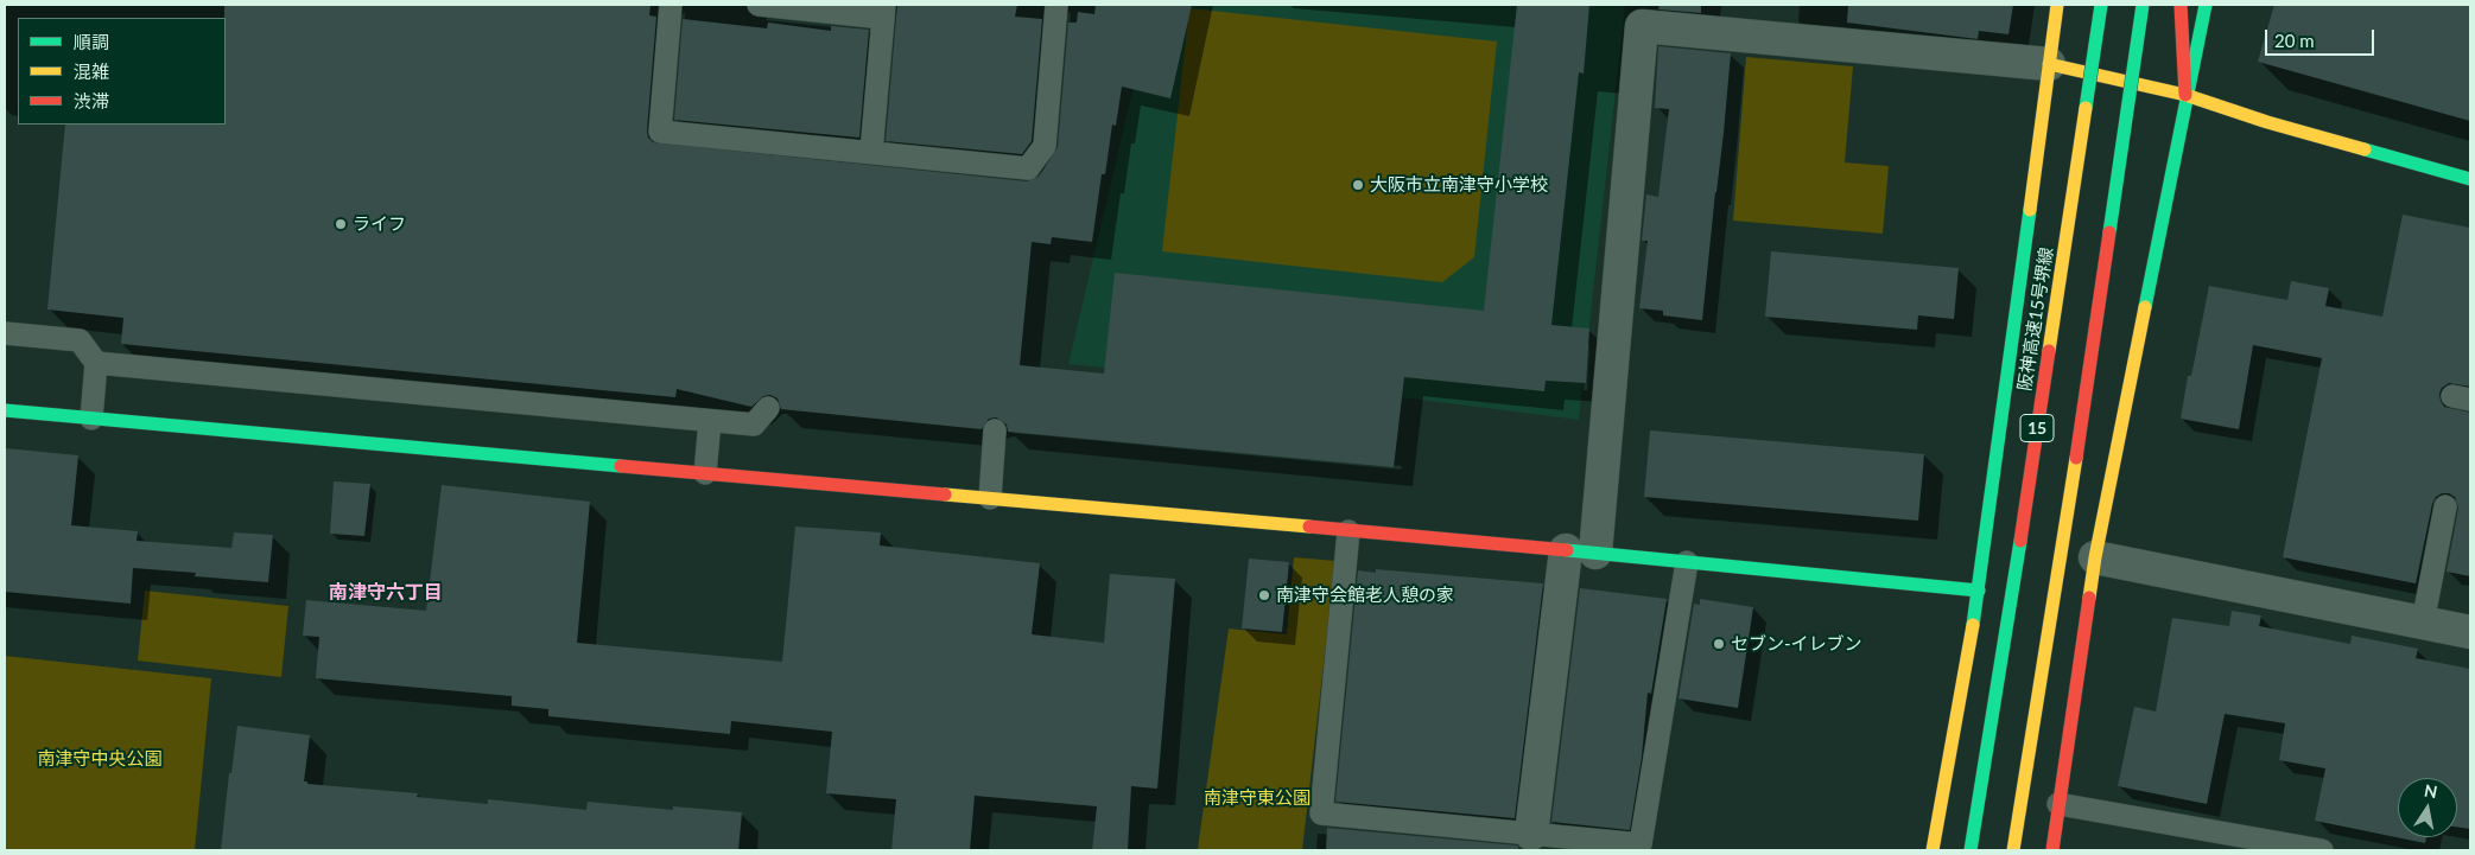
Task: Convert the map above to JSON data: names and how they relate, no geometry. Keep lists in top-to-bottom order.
{
  "streets": {
    "main road": ["阪神高速15号堺線", "15"]
  },
  "districts": ["南津守六丁目"],
  "parks": ["南津守中央公園", "南津守東公園"],
  "places": [
    "大阪市立南津守小学校",
    "ライフ",
    "南津守会館老人憩の家",
    "セブン-イレブン"
  ],
  "legend": ["順調", "混雑", "渋滞"],
  "scale_bar": "20 m",
  "north": "top"
}
